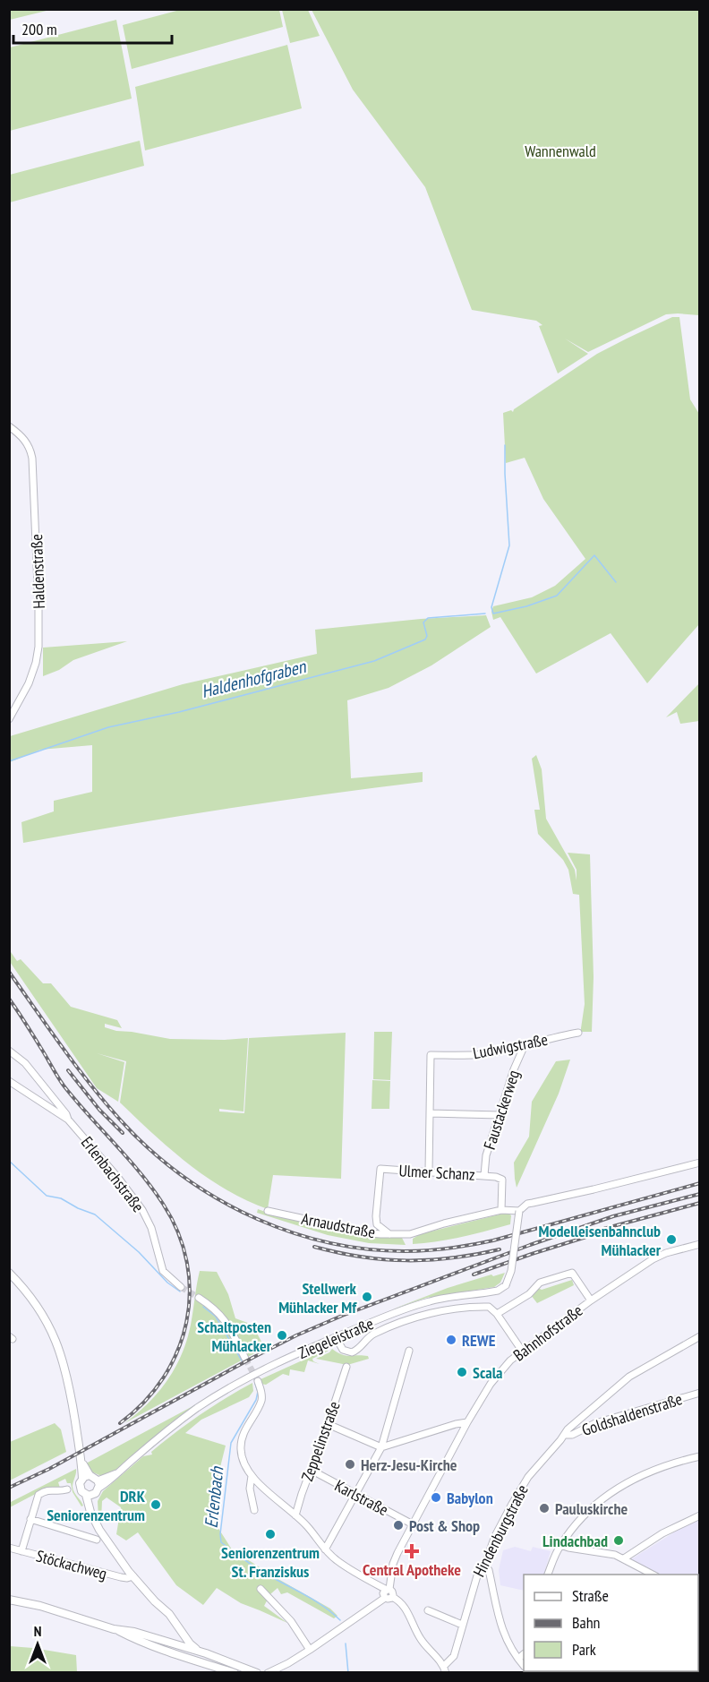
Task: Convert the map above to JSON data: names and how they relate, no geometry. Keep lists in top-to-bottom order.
{
  "streets": {
    "street": [
      "Haldenstraße",
      "Ludwigstraße",
      "Faustackerweg",
      "Ulmer Schanz",
      "Erlenbachstraße",
      "Arnaudstraße",
      "Bahnhofstraße",
      "Ziegeleistraße",
      "Goldshaldenstraße",
      "Zeppelinstraße",
      "Karlstraße",
      "Hindenburgstraße",
      "Stöckachweg"
    ]
  },
  "crossings": [
    ["Ludwigstraße", "Faustackerweg"],
    ["Ludwigstraße", "Ulmer Schanz"],
    ["Faustackerweg", "Ulmer Schanz"],
    ["Ulmer Schanz", "Arnaudstraße"],
    ["Bahnhofstraße", "Karlstraße"],
    ["Goldshaldenstraße", "Hindenburgstraße"],
    ["Zeppelinstraße", "Karlstraße"]
  ],
  "water": ["Haldenhofgraben", "Erlenbach"],
  "parks": ["Wannenwald"],
  "places": {
    "other": [
      "Modelleisenbahnclub Mühlacker",
      "Stellwerk Mühlacker Mf",
      "Schaltposten Mühlacker",
      "REWE",
      "Scala",
      "Herz-Jesu-Kirche",
      "Babylon",
      "DRK Seniorenzentrum",
      "Pauluskirche",
      "Post & Shop",
      "Seniorenzentrum St. Franziskus",
      "Lindachbad"
    ],
    "health": ["Central Apotheke"]
  },
  "legend": ["Straße", "Bahn", "Park"],
  "scale_bar": "200 m",
  "north": "top"
}
